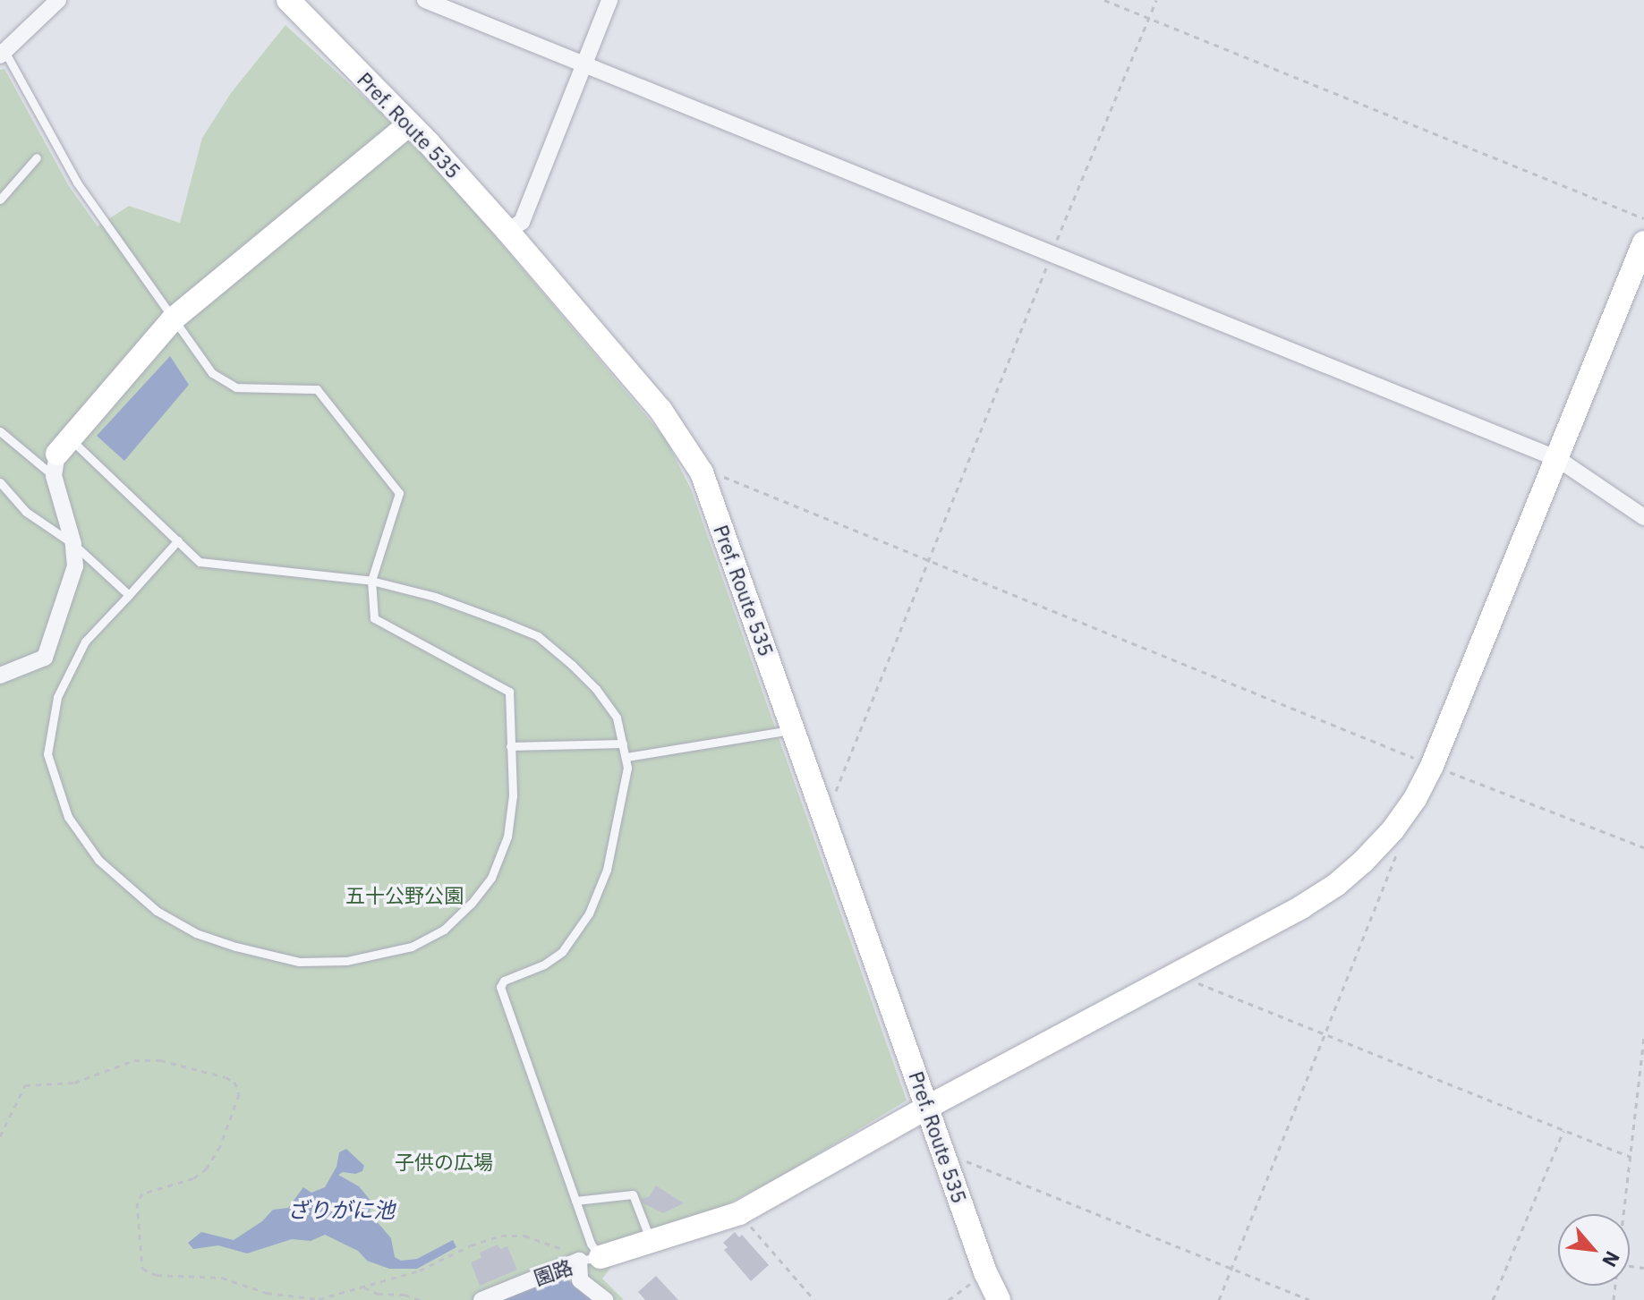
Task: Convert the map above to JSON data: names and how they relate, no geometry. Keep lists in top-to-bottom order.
{
  "streets": {
    "street": ["Pref. Route 535", "園路"]
  },
  "water": ["ざりがに池"],
  "parks": ["五十公野公園", "子供の広場"],
  "north": "bottom right"
}
